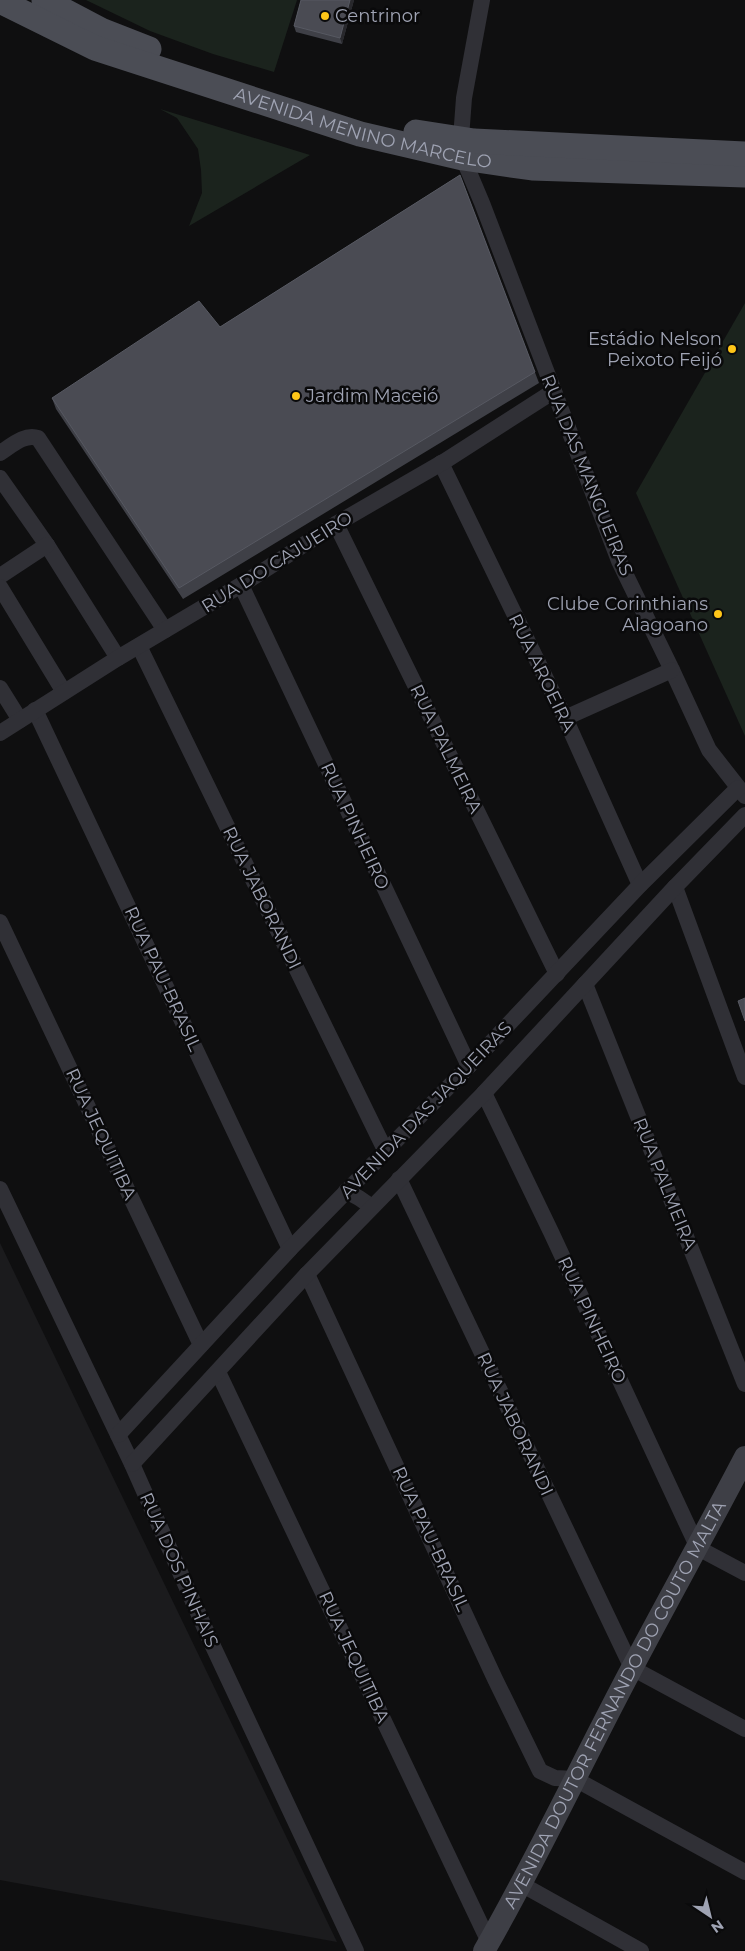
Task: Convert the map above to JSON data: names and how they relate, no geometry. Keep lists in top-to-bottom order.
{
  "streets": {
    "main road": ["AVENIDA MENINO MARCELO"],
    "street": [
      "RUA DAS MANGUEIRAS",
      "RUA DO CAJUEIRO",
      "RUA AROEIRA",
      "RUA PALMEIRA",
      "RUA PINHEIRO",
      "RUA JABORANDI",
      "RUA PAU-BRASIL",
      "AVENIDA DAS JAQUEIRAS",
      "RUA JEQUITIBA",
      "RUA DOS PINHAIS",
      "AVENIDA DOUTOR FERNANDO DO COUTO MALTA"
    ]
  },
  "crossings": [
    ["AVENIDA MENINO MARCELO", "RUA DAS MANGUEIRAS"],
    ["RUA DAS MANGUEIRAS", "RUA DO CAJUEIRO"],
    ["RUA DAS MANGUEIRAS", "AVENIDA DAS JAQUEIRAS"],
    ["RUA DO CAJUEIRO", "RUA AROEIRA"],
    ["RUA DO CAJUEIRO", "RUA PALMEIRA"],
    ["RUA DO CAJUEIRO", "RUA PINHEIRO"],
    ["RUA DO CAJUEIRO", "RUA JABORANDI"],
    ["RUA DO CAJUEIRO", "RUA PAU-BRASIL"],
    ["RUA AROEIRA", "AVENIDA DAS JAQUEIRAS"],
    ["RUA PALMEIRA", "AVENIDA DAS JAQUEIRAS"],
    ["RUA PINHEIRO", "AVENIDA DAS JAQUEIRAS"],
    ["RUA PINHEIRO", "AVENIDA DOUTOR FERNANDO DO COUTO MALTA"],
    ["RUA JABORANDI", "AVENIDA DAS JAQUEIRAS"],
    ["RUA JABORANDI", "AVENIDA DOUTOR FERNANDO DO COUTO MALTA"],
    ["RUA PAU-BRASIL", "AVENIDA DAS JAQUEIRAS"],
    ["RUA PAU-BRASIL", "AVENIDA DOUTOR FERNANDO DO COUTO MALTA"],
    ["AVENIDA DAS JAQUEIRAS", "RUA JEQUITIBA"],
    ["AVENIDA DAS JAQUEIRAS", "RUA DOS PINHAIS"],
    ["RUA JEQUITIBA", "AVENIDA DOUTOR FERNANDO DO COUTO MALTA"]
  ],
  "places": [
    "Centrinor",
    "Estádio Nelson Peixoto Feijó",
    "Jardim Maceió",
    "Clube Corinthians Alagoano"
  ],
  "north": "bottom right"
}
